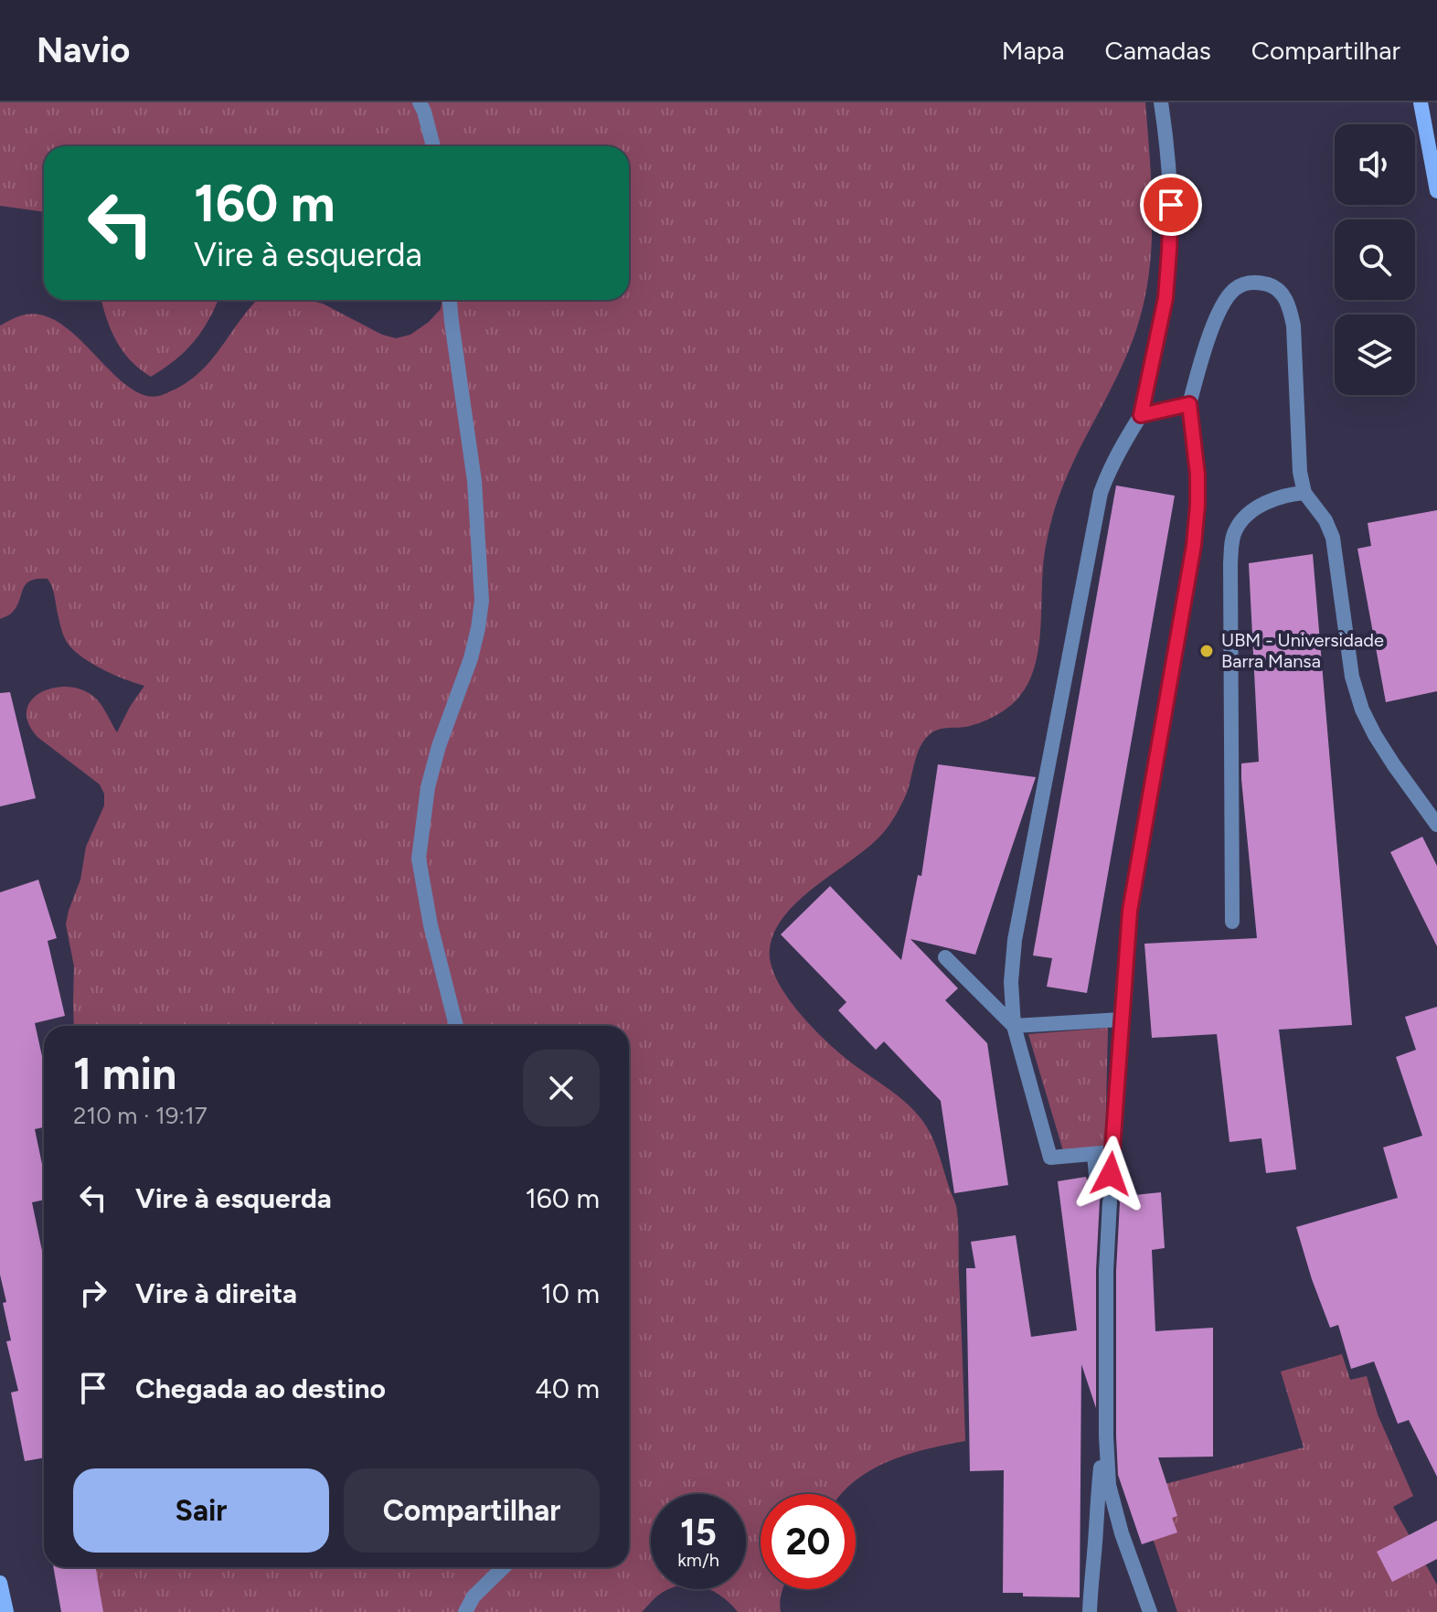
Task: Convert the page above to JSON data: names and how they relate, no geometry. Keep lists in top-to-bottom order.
{
  "places": ["UBM - Universidade Barra Mansa"],
  "page": {
    "header": "Navio",
    "nav": ["Mapa", "Camadas", "Compartilhar"],
    "turn": ["160 m", "Vire à esquerda"],
    "heading": ["1 min", "210 m · 19:17"],
    "list": [
      {
        "name": "Vire à esquerda",
        "value": "160 m"
      },
      {
        "name": "Vire à direita",
        "value": "10 m"
      },
      {
        "name": "Chegada ao destino",
        "value": "40 m"
      }
    ],
    "buttons": ["Sair", "Compartilhar"],
    "speed": "15 km/h",
    "limit": "20"
  }
}
